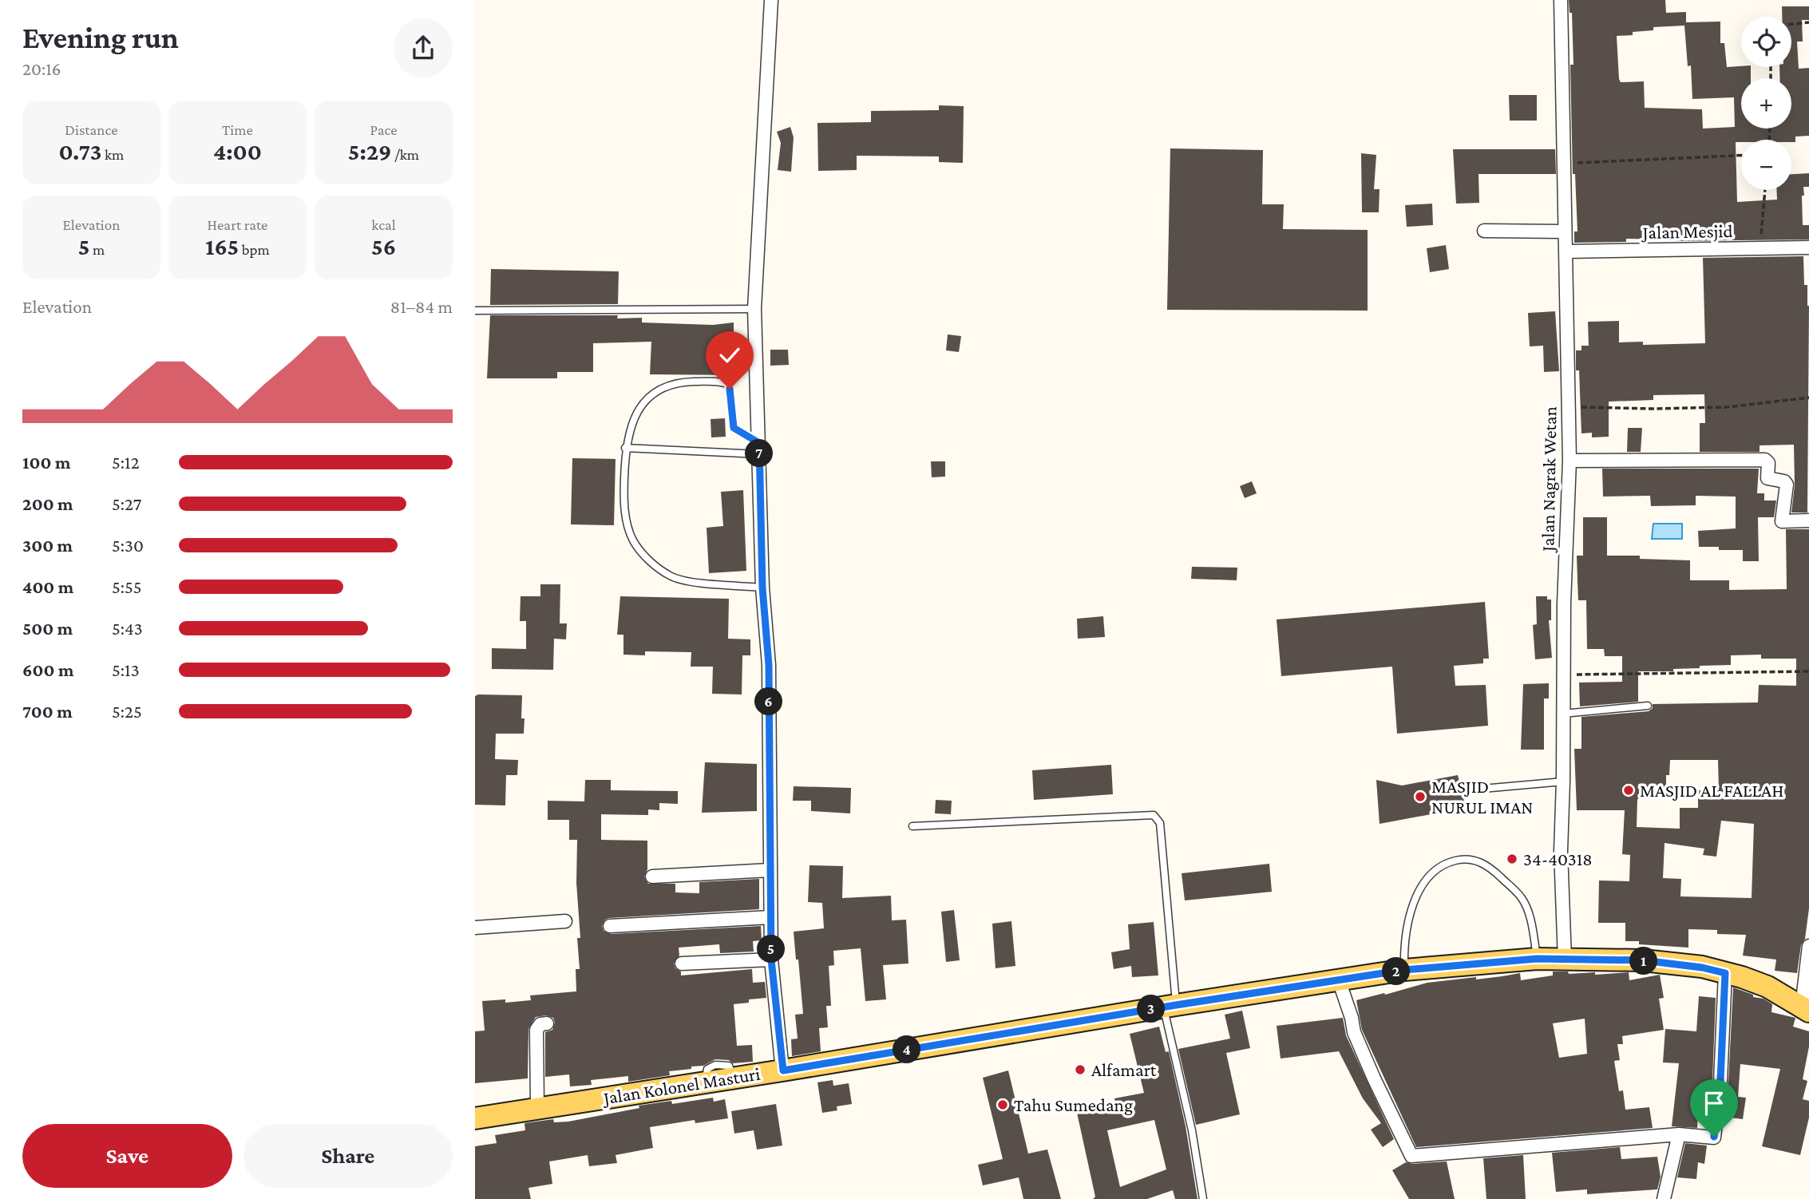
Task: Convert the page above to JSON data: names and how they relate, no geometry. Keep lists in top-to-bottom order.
{
  "streets": {
    "main road": ["Jalan Kolonel Masturi"],
    "street": ["Jalan Mesjid", "Jalan Nagrak Wetan"]
  },
  "crossings": [
    ["Jalan Mesjid", "Jalan Nagrak Wetan"],
    ["Jalan Nagrak Wetan", "Jalan Kolonel Masturi"]
  ],
  "places": [
    "MASJID AL FALLAH",
    "MASJID NURUL IMAN",
    "34-40318",
    "Alfamart",
    "Tahu Sumedang"
  ],
  "page": {
    "heading": ["Evening run", "20:16"],
    "map_buttons": ["+", "−"],
    "stats": [
      ["Distance", "0.73 km"],
      ["Time", "4:00"],
      ["Pace", "5:29 /km"],
      ["Elevation", "5 m"],
      ["Heart rate", "165 bpm"],
      ["kcal", "56"]
    ],
    "chart": ["Elevation", "81–84 m"],
    "pins": [
      "7",
      "6",
      "5",
      "1",
      "2",
      "3",
      "4"
    ],
    "list": [
      {
        "name": "100 m",
        "note": "5:12"
      },
      {
        "name": "200 m",
        "note": "5:27"
      },
      {
        "name": "300 m",
        "note": "5:30"
      },
      {
        "name": "400 m",
        "note": "5:55"
      },
      {
        "name": "500 m",
        "note": "5:43"
      },
      {
        "name": "600 m",
        "note": "5:13"
      },
      {
        "name": "700 m",
        "note": "5:25"
      }
    ],
    "buttons": ["Save", "Share"]
  }
}
